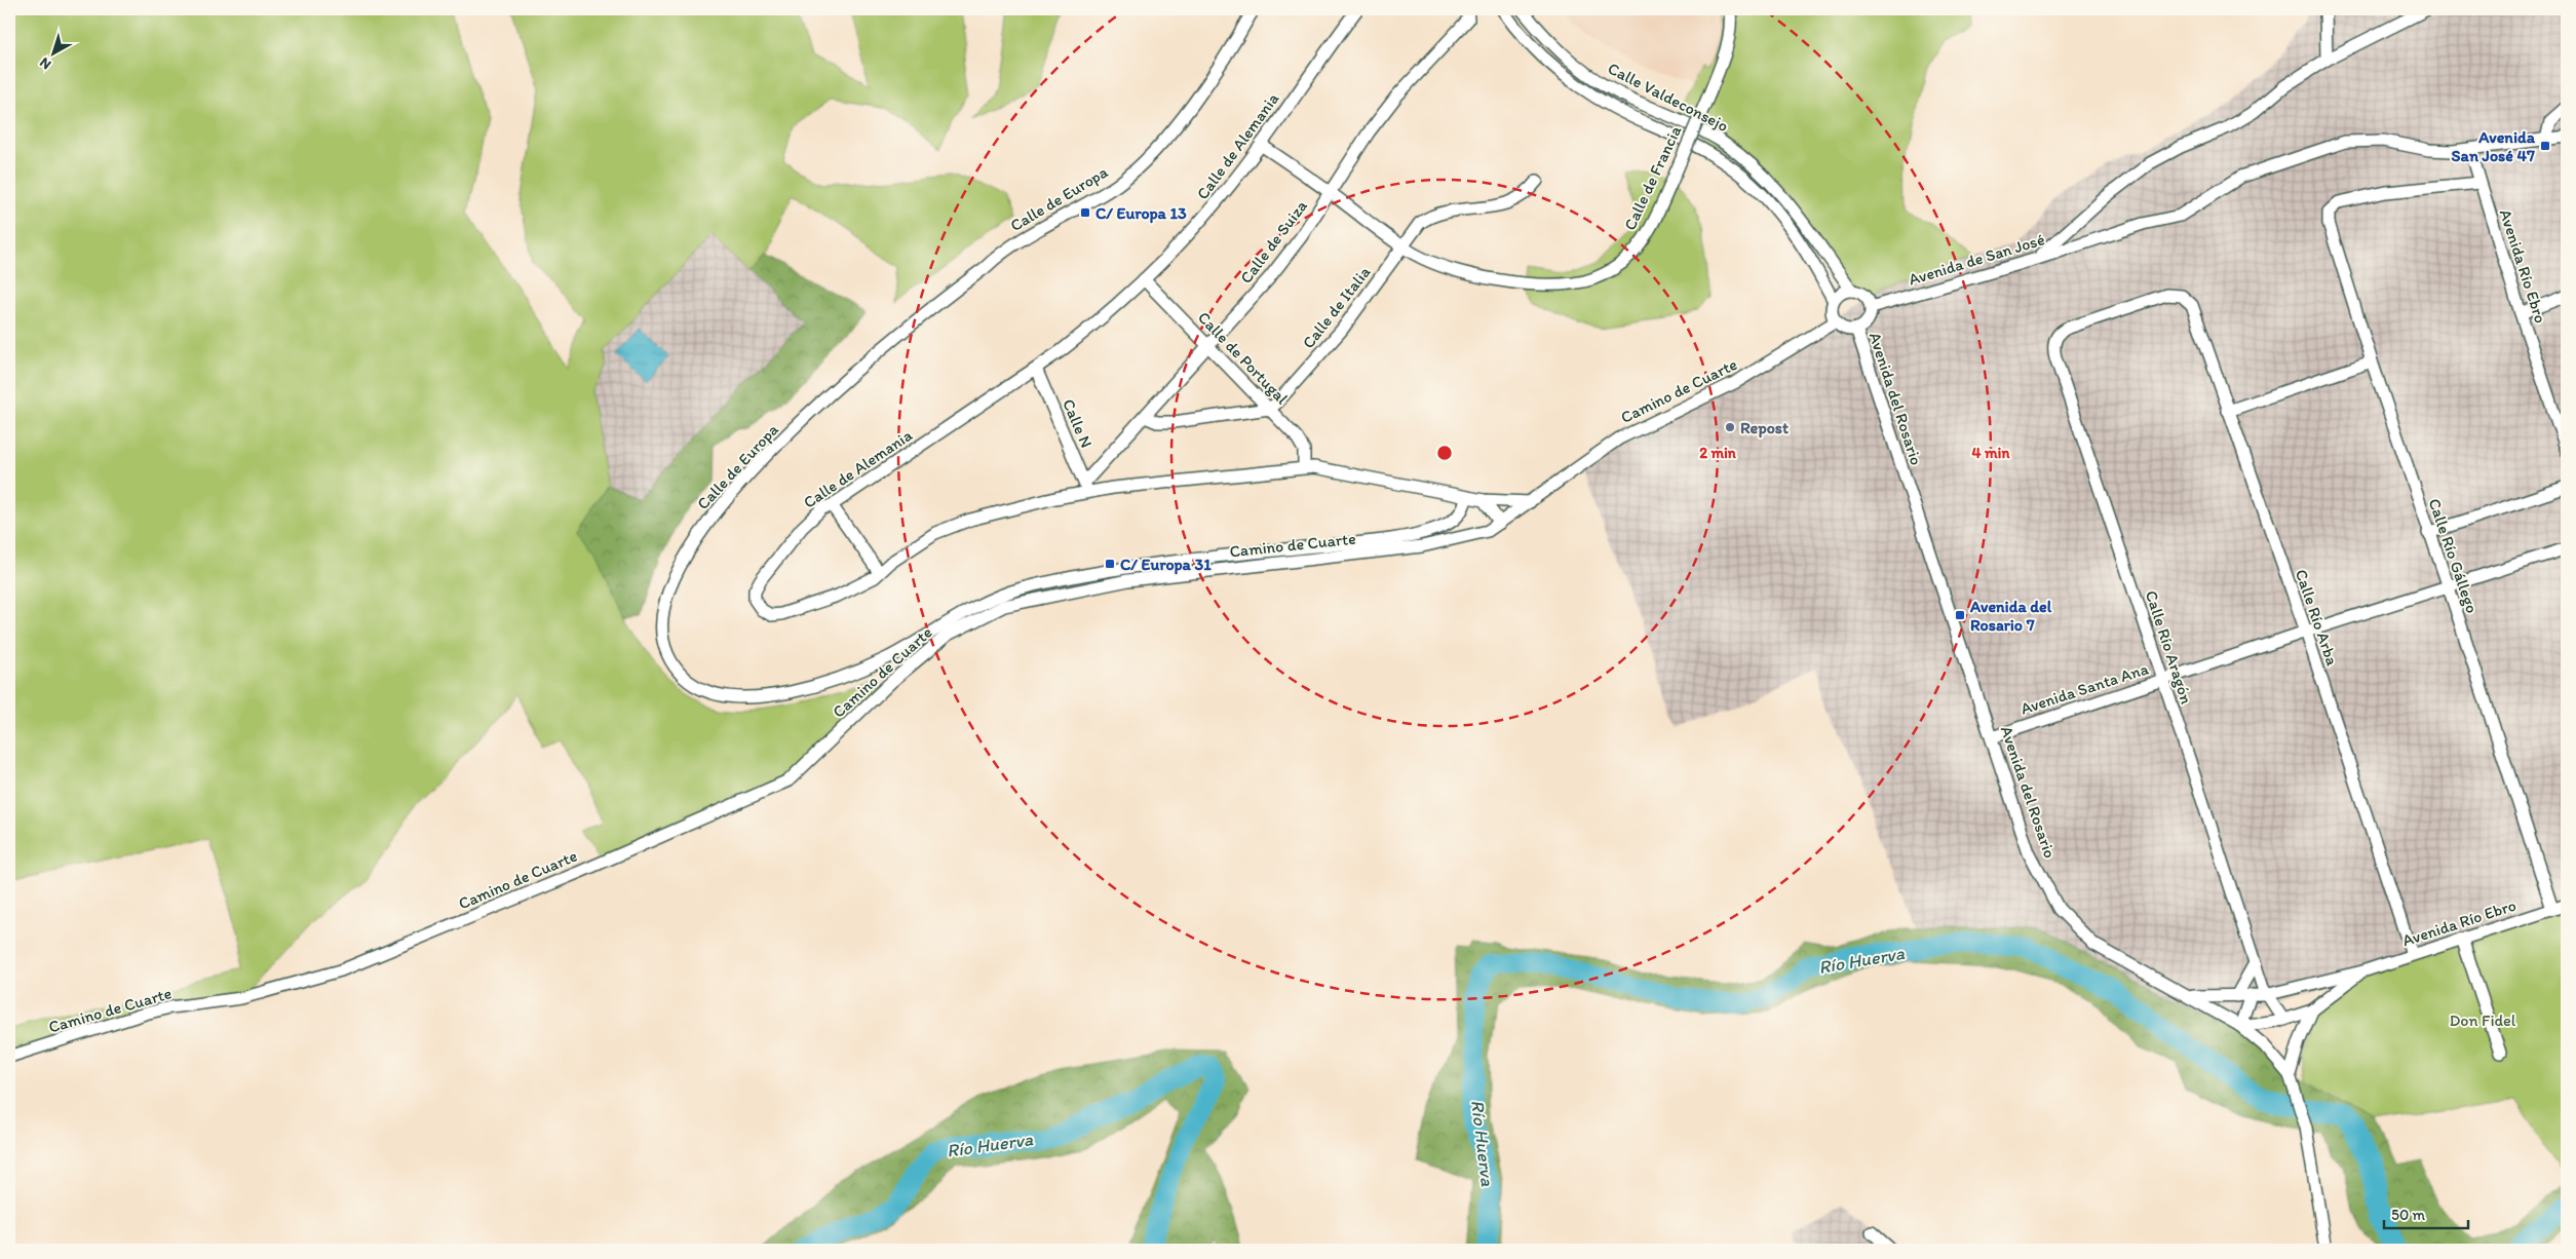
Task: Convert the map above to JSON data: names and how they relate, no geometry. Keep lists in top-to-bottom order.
{
  "streets": {
    "street": [
      "Calle Valdeconsejo",
      "Calle de Alemania",
      "Calle de Francia",
      "Calle de Europa",
      "Calle de Suiza",
      "Avenida de San José",
      "Avenida Río Ebro",
      "Calle de Italia",
      "Calle de Portugal",
      "Camino de Cuarte",
      "Avenida del Rosario",
      "Calle N",
      "Calle Río Gállego",
      "Calle Río Arba",
      "Calle Río Aragón",
      "Avenida Santa Ana"
    ]
  },
  "crossings": [
    ["Calle Valdeconsejo", "Avenida de San José"],
    ["Calle Valdeconsejo", "Camino de Cuarte"],
    ["Calle Valdeconsejo", "Avenida del Rosario"],
    ["Calle de Alemania", "Calle de Francia"],
    ["Calle de Alemania", "Calle de Europa"],
    ["Calle de Alemania", "Calle de Suiza"],
    ["Calle de Alemania", "Calle de Portugal"],
    ["Calle de Alemania", "Camino de Cuarte"],
    ["Calle de Alemania", "Calle N"],
    ["Calle de Francia", "Calle de Suiza"],
    ["Calle de Francia", "Calle de Italia"],
    ["Calle de Suiza", "Calle de Portugal"],
    ["Calle de Suiza", "Calle N"],
    ["Avenida de San José", "Avenida Río Ebro"],
    ["Avenida de San José", "Camino de Cuarte"],
    ["Avenida de San José", "Avenida del Rosario"],
    ["Avenida Río Ebro", "Avenida del Rosario"],
    ["Avenida Río Ebro", "Calle Río Gállego"],
    ["Avenida Río Ebro", "Calle Río Arba"],
    ["Avenida Río Ebro", "Calle Río Aragón"],
    ["Calle de Italia", "Calle de Portugal"],
    ["Camino de Cuarte", "Avenida del Rosario"],
    ["Avenida del Rosario", "Avenida Santa Ana"],
    ["Calle Río Gállego", "Avenida Santa Ana"],
    ["Calle Río Arba", "Calle Río Aragón"],
    ["Calle Río Arba", "Avenida Santa Ana"],
    ["Calle Río Aragón", "Avenida Santa Ana"]
  ],
  "water": ["Río Huerva"],
  "parks": ["Don Fidel"],
  "places": {
    "transit": [
      "Avenida San José 47",
      "C/ Europa 13",
      "C/ Europa 31",
      "Avenida del Rosario 7"
    ],
    "other": ["Repost"]
  },
  "scale_bar": "50 m",
  "north": "bottom left",
  "rings": ["2 min", "4 min"]
}
